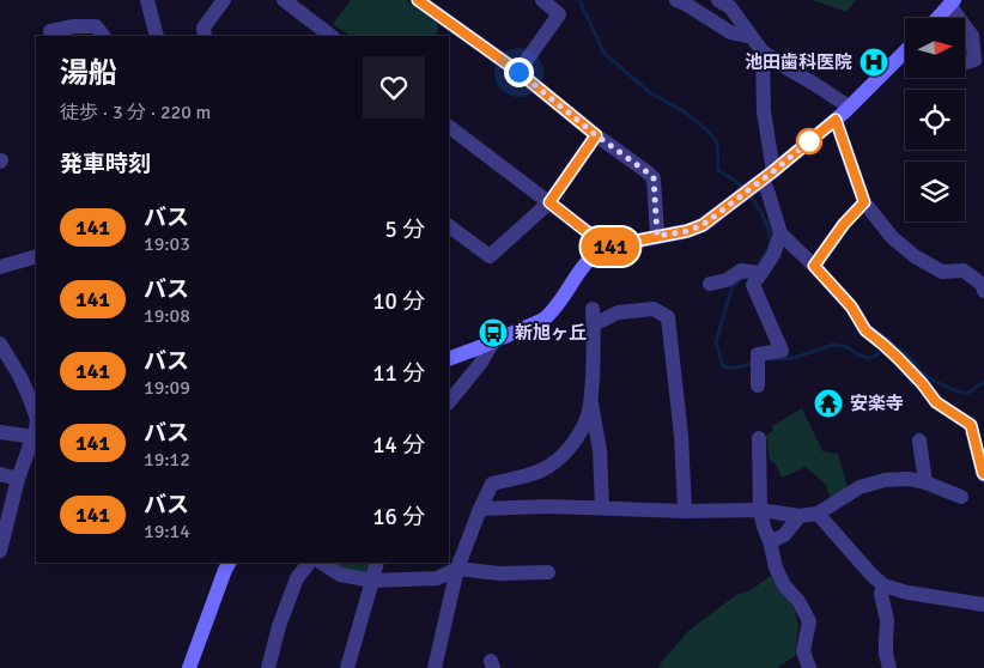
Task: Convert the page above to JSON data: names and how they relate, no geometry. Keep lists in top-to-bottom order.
{
  "places": {
    "hospital": ["池田歯科医院"],
    "bus stop": ["新旭ヶ丘"],
    "temple": ["安楽寺"]
  },
  "lines": ["bus line 141"],
  "north": "right",
  "page": {
    "on_map": "141",
    "heading": [
      ["湯船", "徒歩 · 3 分 · 220 m"],
      "発車時刻"
    ],
    "list": [
      {
        "mark": "141",
        "name": "バス",
        "note": "19:03",
        "value": "5 分"
      },
      {
        "mark": "141",
        "name": "バス",
        "note": "19:08",
        "value": "10 分"
      },
      {
        "mark": "141",
        "name": "バス",
        "note": "19:09",
        "value": "11 分"
      },
      {
        "mark": "141",
        "name": "バス",
        "note": "19:12",
        "value": "14 分"
      },
      {
        "mark": "141",
        "name": "バス",
        "note": "19:14",
        "value": "16 分"
      }
    ]
  }
}
